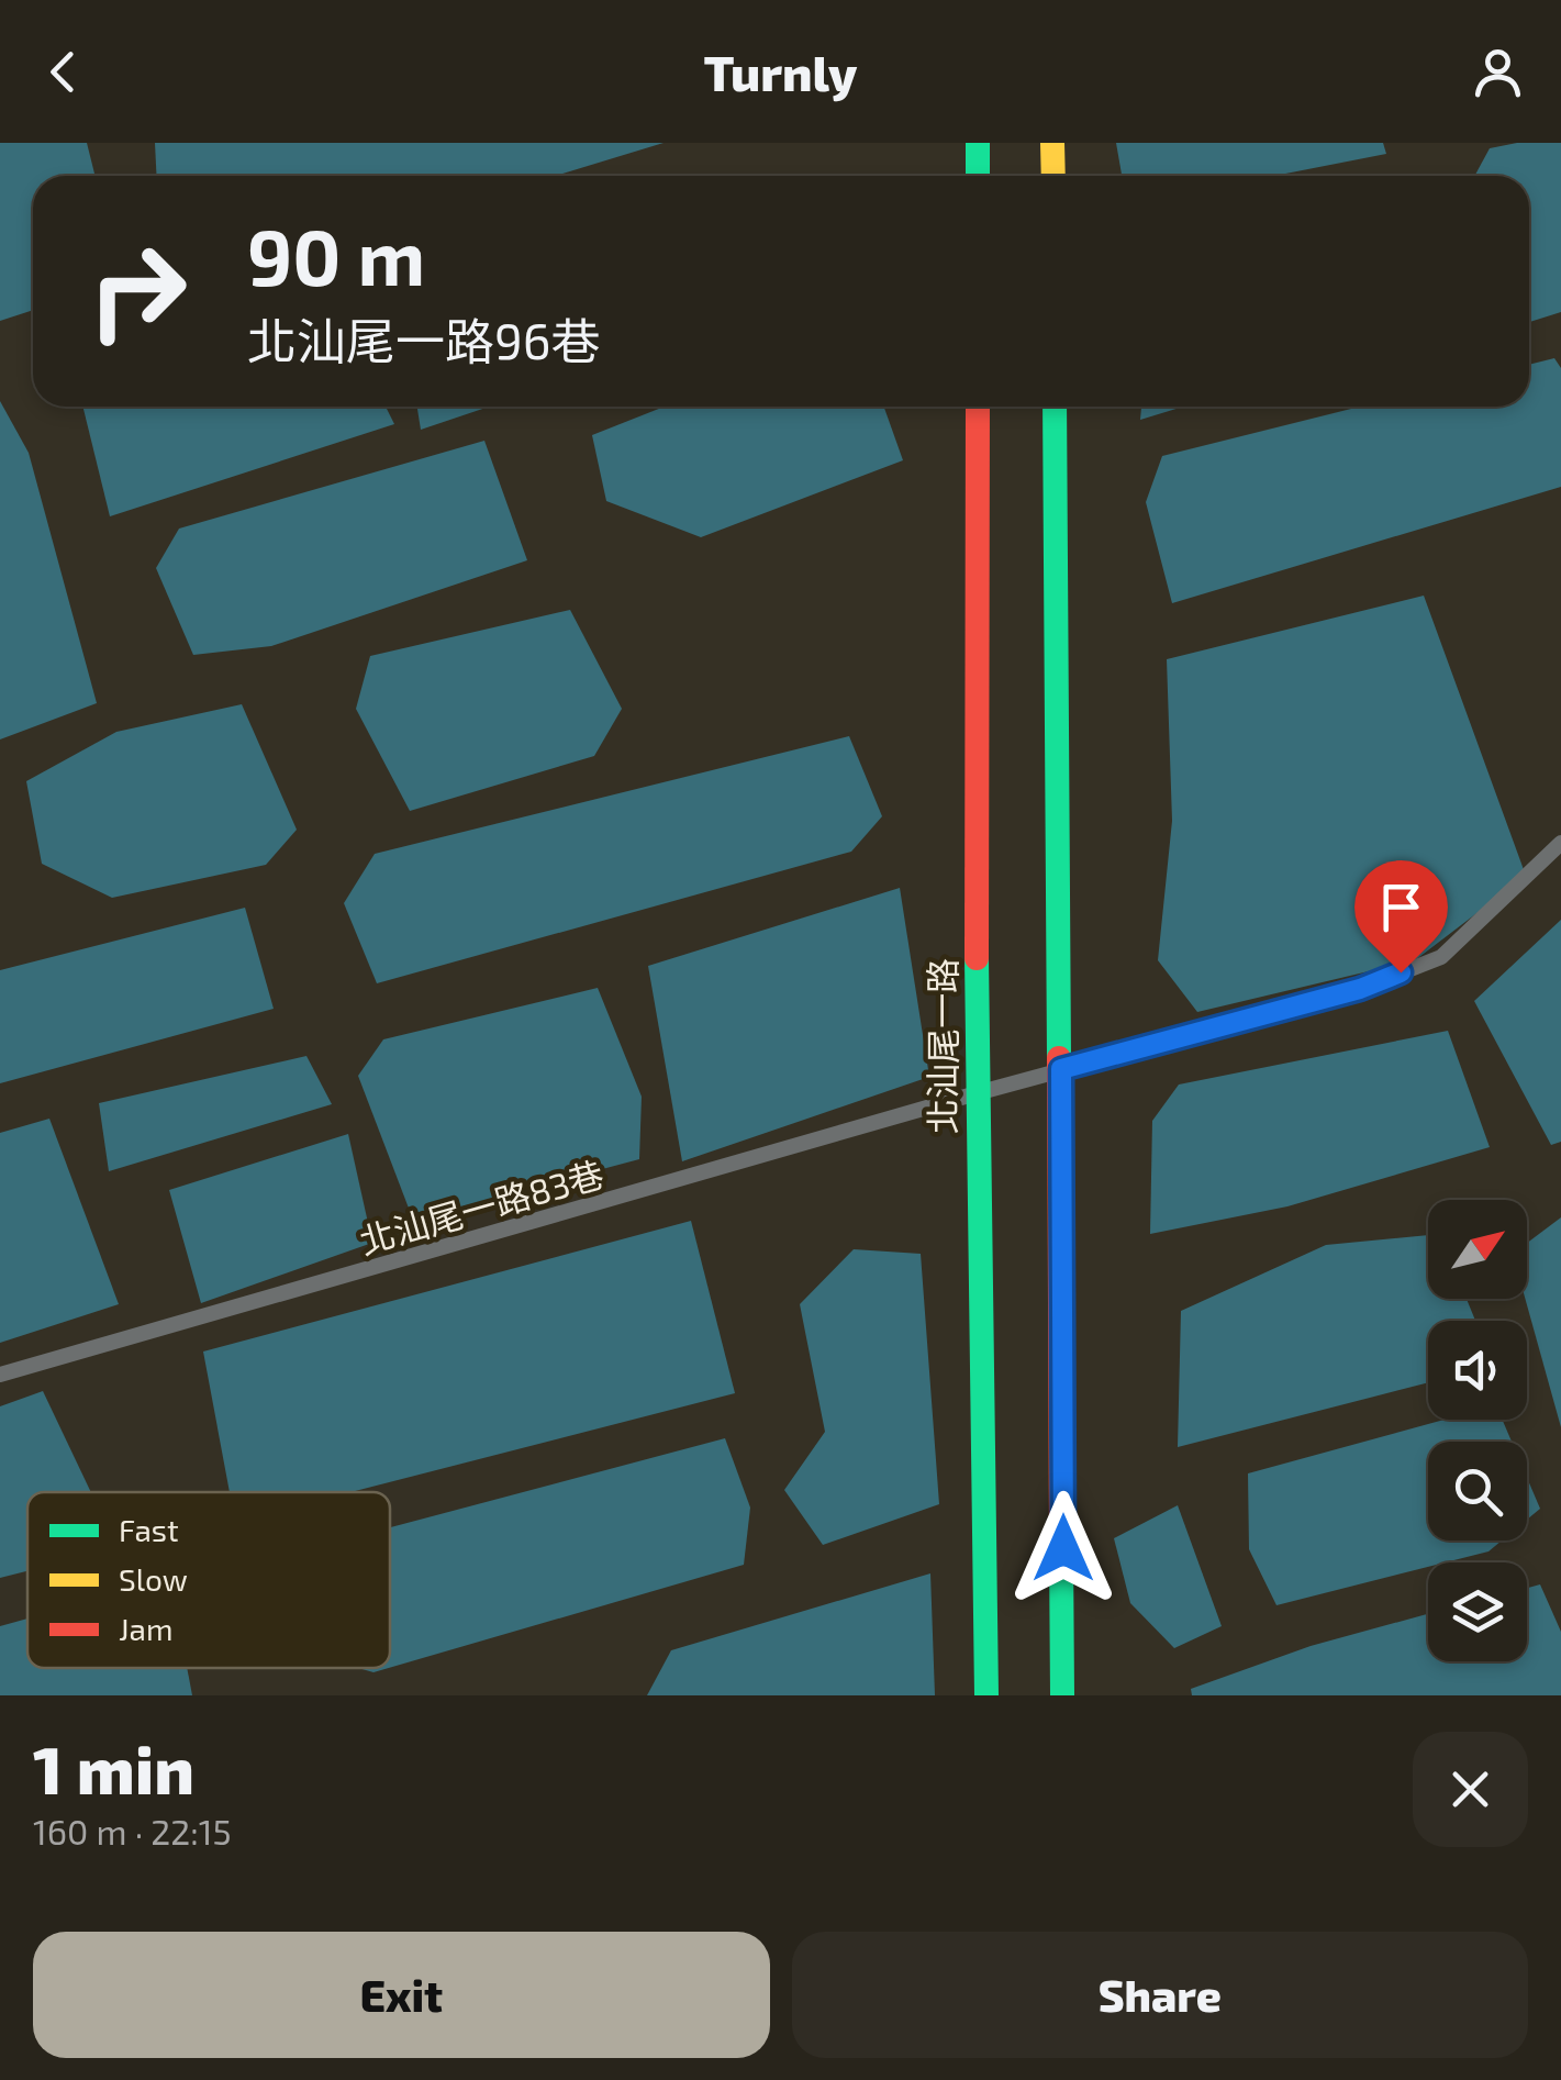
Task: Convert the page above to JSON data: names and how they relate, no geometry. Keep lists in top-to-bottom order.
{
  "streets": {
    "street": ["北汕尾一路"],
    "lane": ["北汕尾一路83巷"]
  },
  "crossings": [
    ["北汕尾一路", "北汕尾一路83巷"]
  ],
  "legend": ["Fast", "Slow", "Jam"],
  "north": "top right",
  "page": {
    "header": "Turnly",
    "turn": ["90 m", "北汕尾一路96巷"],
    "heading": ["1 min", "160 m · 22:15"],
    "buttons": ["Exit", "Share"]
  }
}
